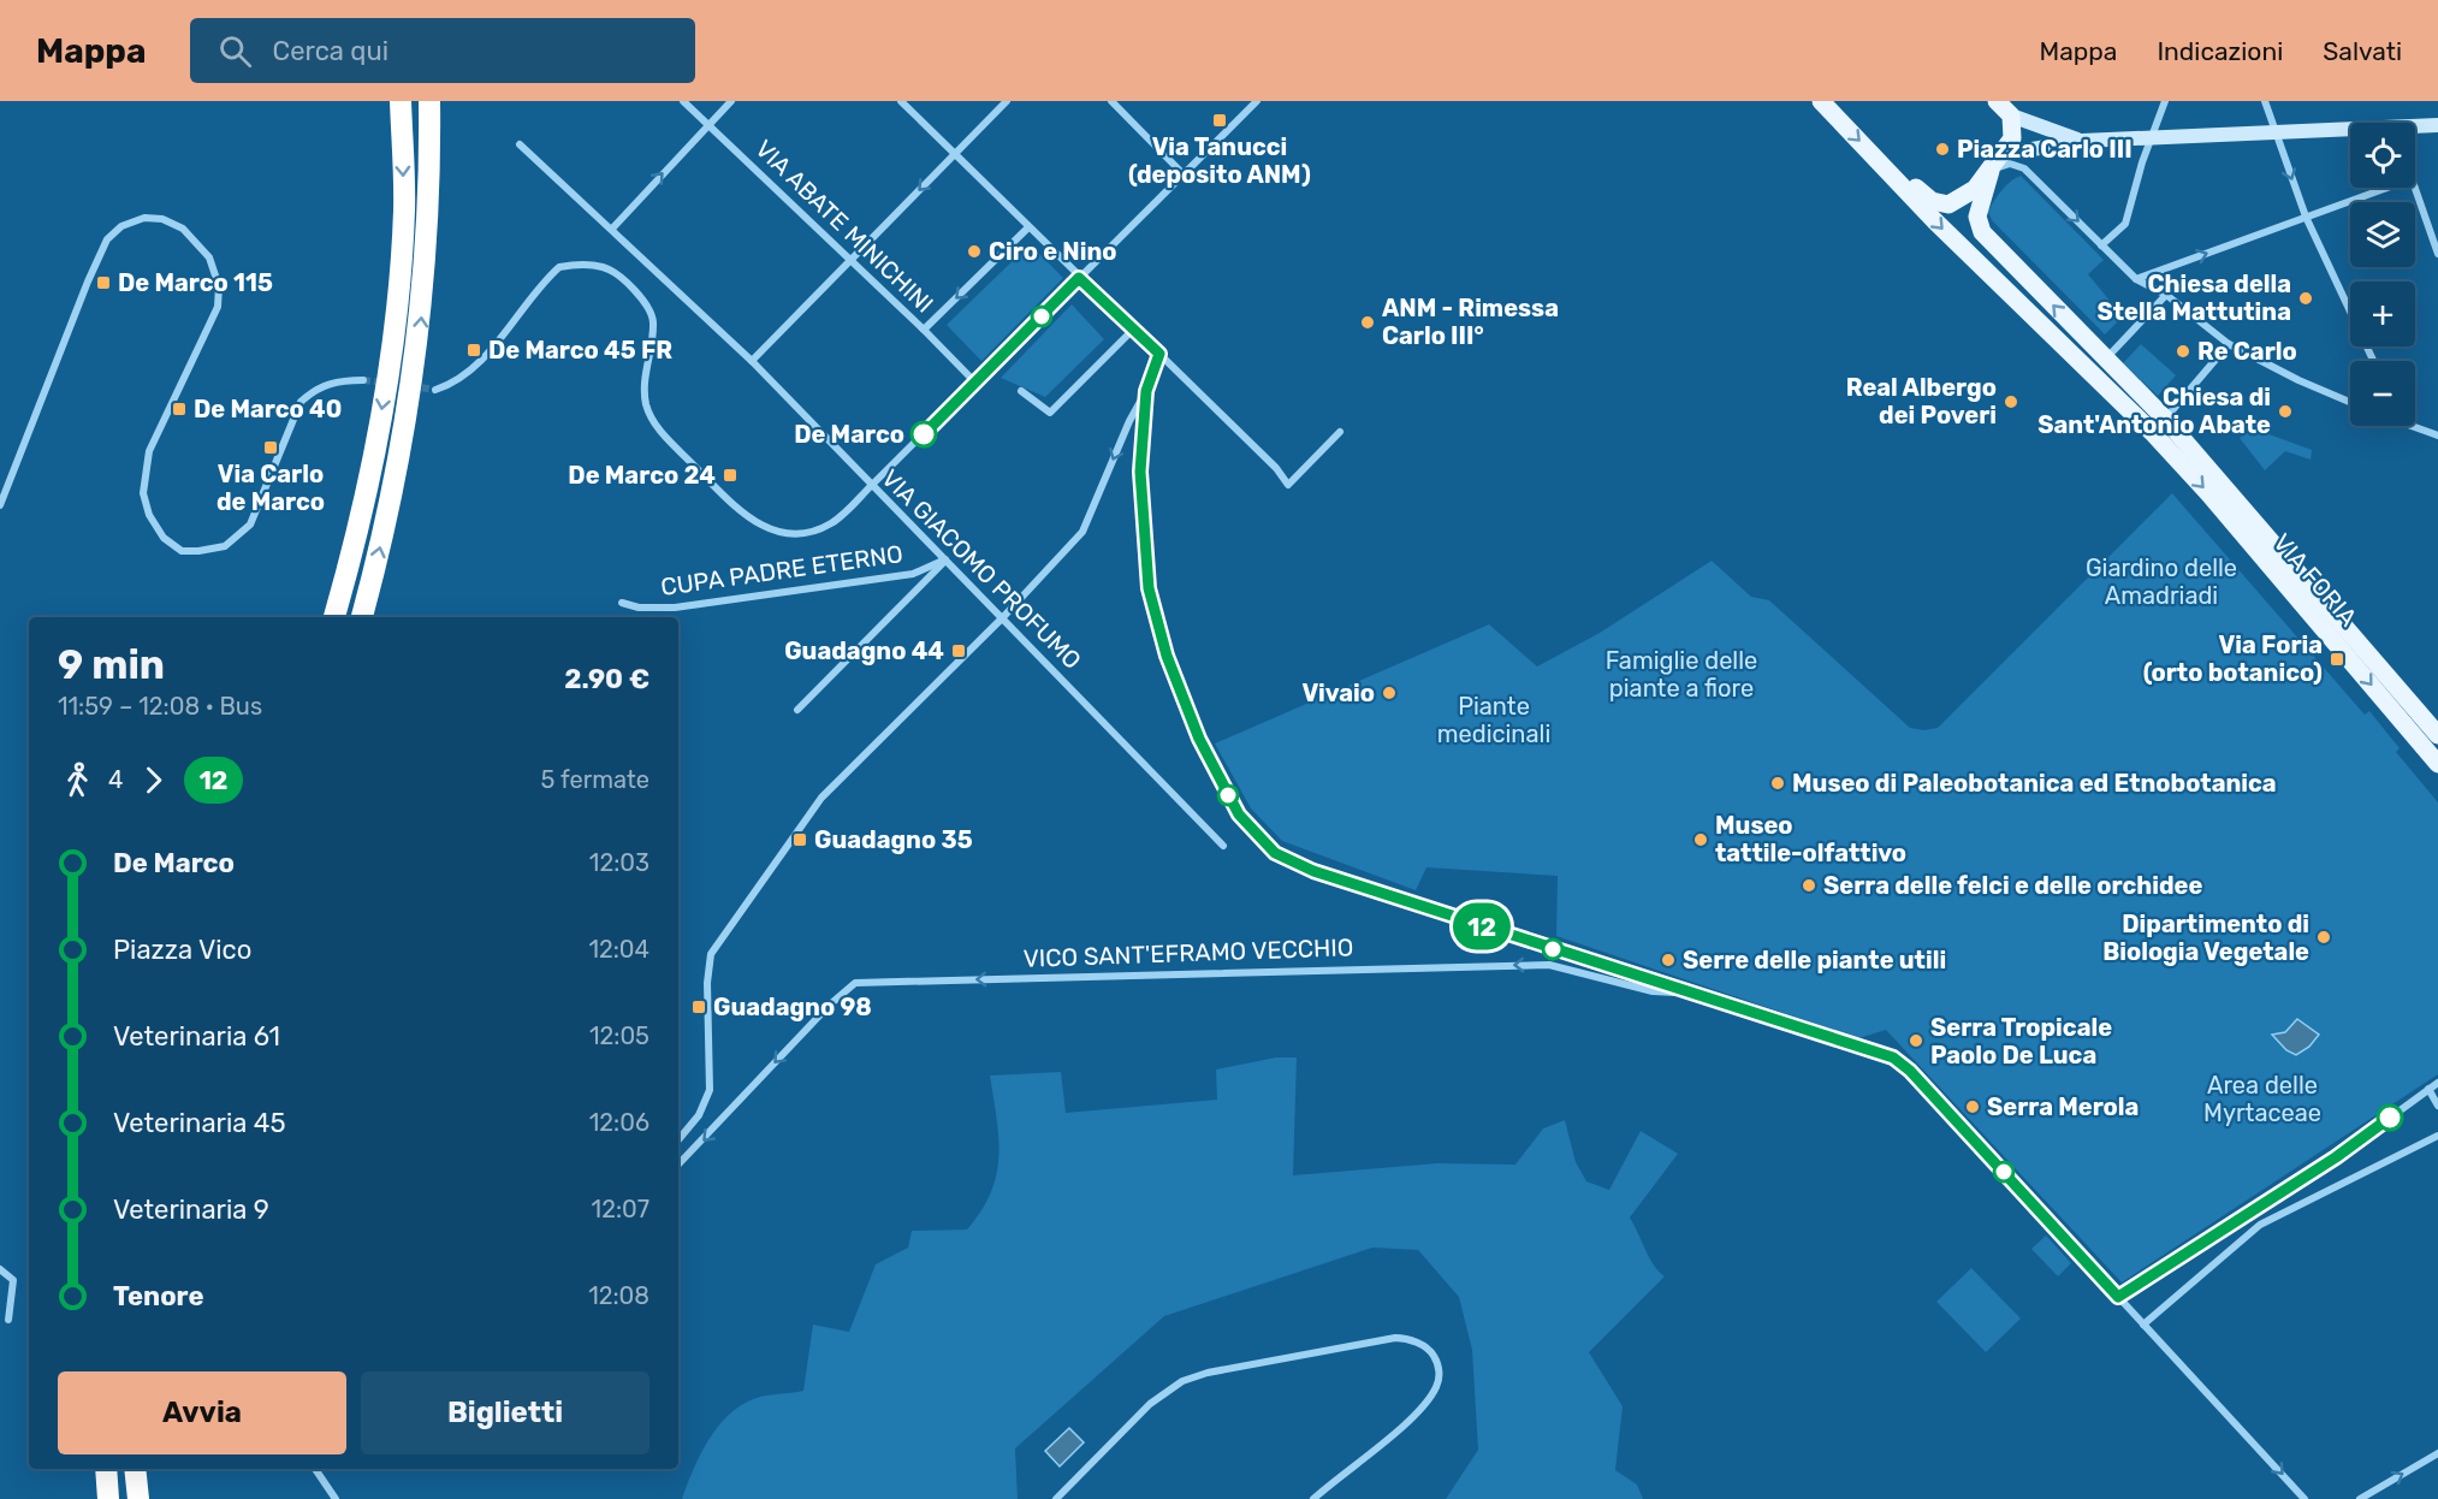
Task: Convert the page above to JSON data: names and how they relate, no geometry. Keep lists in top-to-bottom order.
{
  "streets": {
    "main road": ["VIA FORIA"],
    "street": [
      "VIA ABATE MINICHINI",
      "VIA GIACOMO PROFUMO",
      "CUPA PADRE ETERNO",
      "VICO SANT'EFRAMO VECCHIO"
    ]
  },
  "crossings": [
    ["VIA GIACOMO PROFUMO", "CUPA PADRE ETERNO"]
  ],
  "one_way": ["VICO SANT'EFRAMO VECCHIO"],
  "parks": [
    "Giardino delle Amadriadi",
    "Famiglie delle piante a fiore",
    "Piante medicinali",
    "Area delle Myrtaceae"
  ],
  "places": {
    "transit": [
      "Via Tanucci (deposito ANM)",
      "De Marco 115",
      "De Marco 45 FR",
      "De Marco 40",
      "Via Carlo de Marco",
      "De Marco 24",
      "Guadagno 44",
      "Via Foria (orto botanico)",
      "Guadagno 35",
      "Guadagno 98"
    ],
    "other": [
      "Piazza Carlo III",
      "Ciro e Nino",
      "Chiesa della Stella Mattutina",
      "ANM - Rimessa Carlo III°",
      "Re Carlo",
      "Real Albergo dei Poveri",
      "Chiesa di Sant'Antonio Abate",
      "De Marco",
      "Vivaio",
      "Museo di Paleobotanica ed Etnobotanica",
      "Museo tattile-olfattivo",
      "Serra delle felci e delle orchidee",
      "Dipartimento di Biologia Vegetale",
      "Serre delle piante utili",
      "Serra Tropicale Paolo De Luca",
      "Serra Merola"
    ]
  },
  "lines": ["bus line 12"],
  "page": {
    "header": "Mappa",
    "search": "Cerca qui",
    "nav": ["Mappa", "Indicazioni", "Salvati"],
    "on_map": "12",
    "map_buttons": ["+", "−"],
    "heading": ["9 min", "11:59 – 12:08 · Bus", "2.90 €"],
    "legs": ["4", "12", "5 fermate"],
    "list": [
      {
        "name": "De Marco",
        "value": "12:03"
      },
      {
        "name": "Piazza Vico",
        "value": "12:04"
      },
      {
        "name": "Veterinaria 61",
        "value": "12:05"
      },
      {
        "name": "Veterinaria 45",
        "value": "12:06"
      },
      {
        "name": "Veterinaria 9",
        "value": "12:07"
      },
      {
        "name": "Tenore",
        "value": "12:08"
      }
    ],
    "buttons": ["Avvia", "Biglietti"]
  }
}
